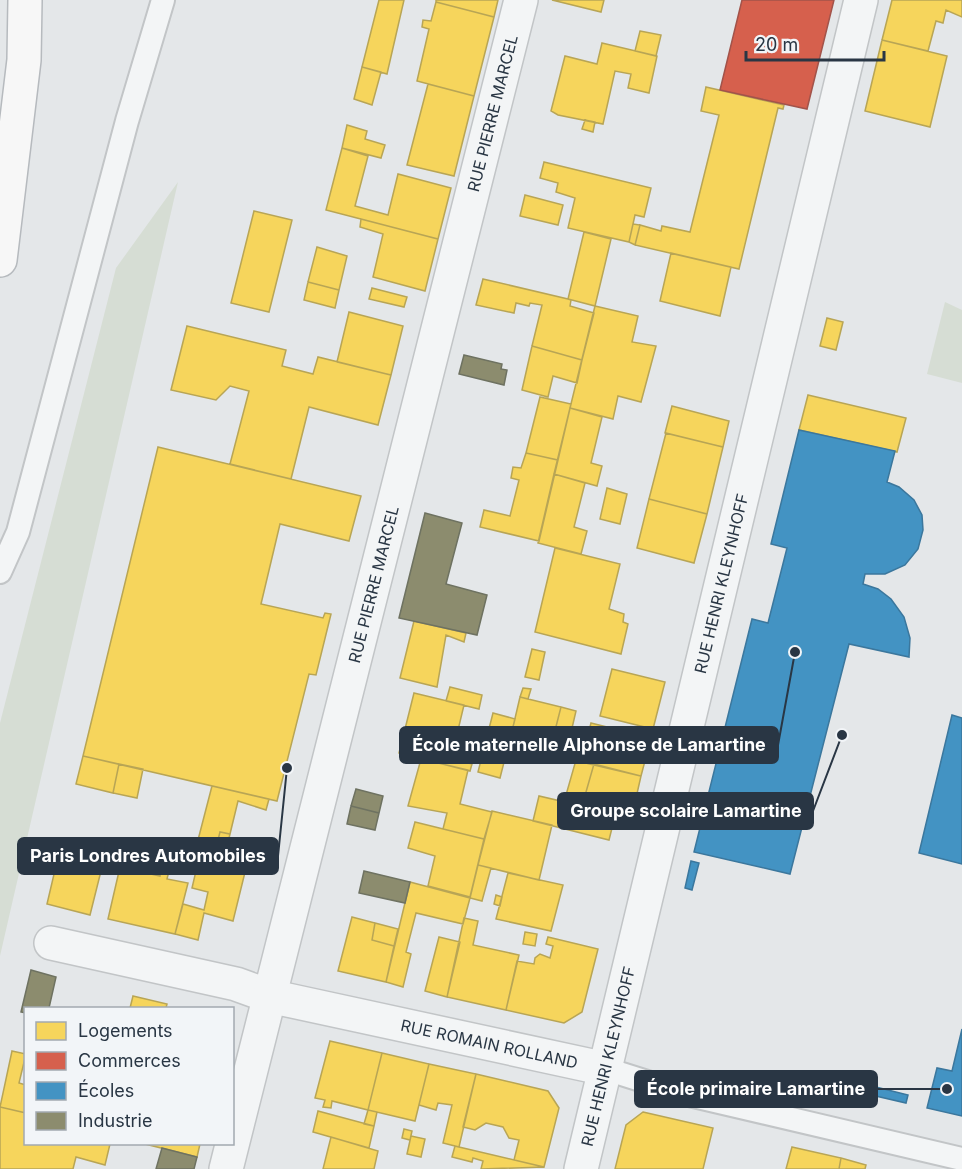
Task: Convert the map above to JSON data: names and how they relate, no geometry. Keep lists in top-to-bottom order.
{
  "streets": {
    "street": ["RUE PIERRE MARCEL", "RUE HENRI KLEYNHOFF", "RUE ROMAIN ROLLAND"]
  },
  "crossings": [
    ["RUE PIERRE MARCEL", "RUE ROMAIN ROLLAND"],
    ["RUE HENRI KLEYNHOFF", "RUE ROMAIN ROLLAND"]
  ],
  "places": [
    "École maternelle Alphonse de Lamartine",
    "Groupe scolaire Lamartine",
    "Paris Londres Automobiles",
    "École primaire Lamartine"
  ],
  "legend": [
    "Logements",
    "Commerces",
    "Écoles",
    "Industrie"
  ],
  "scale_bar": "20 m"
}
